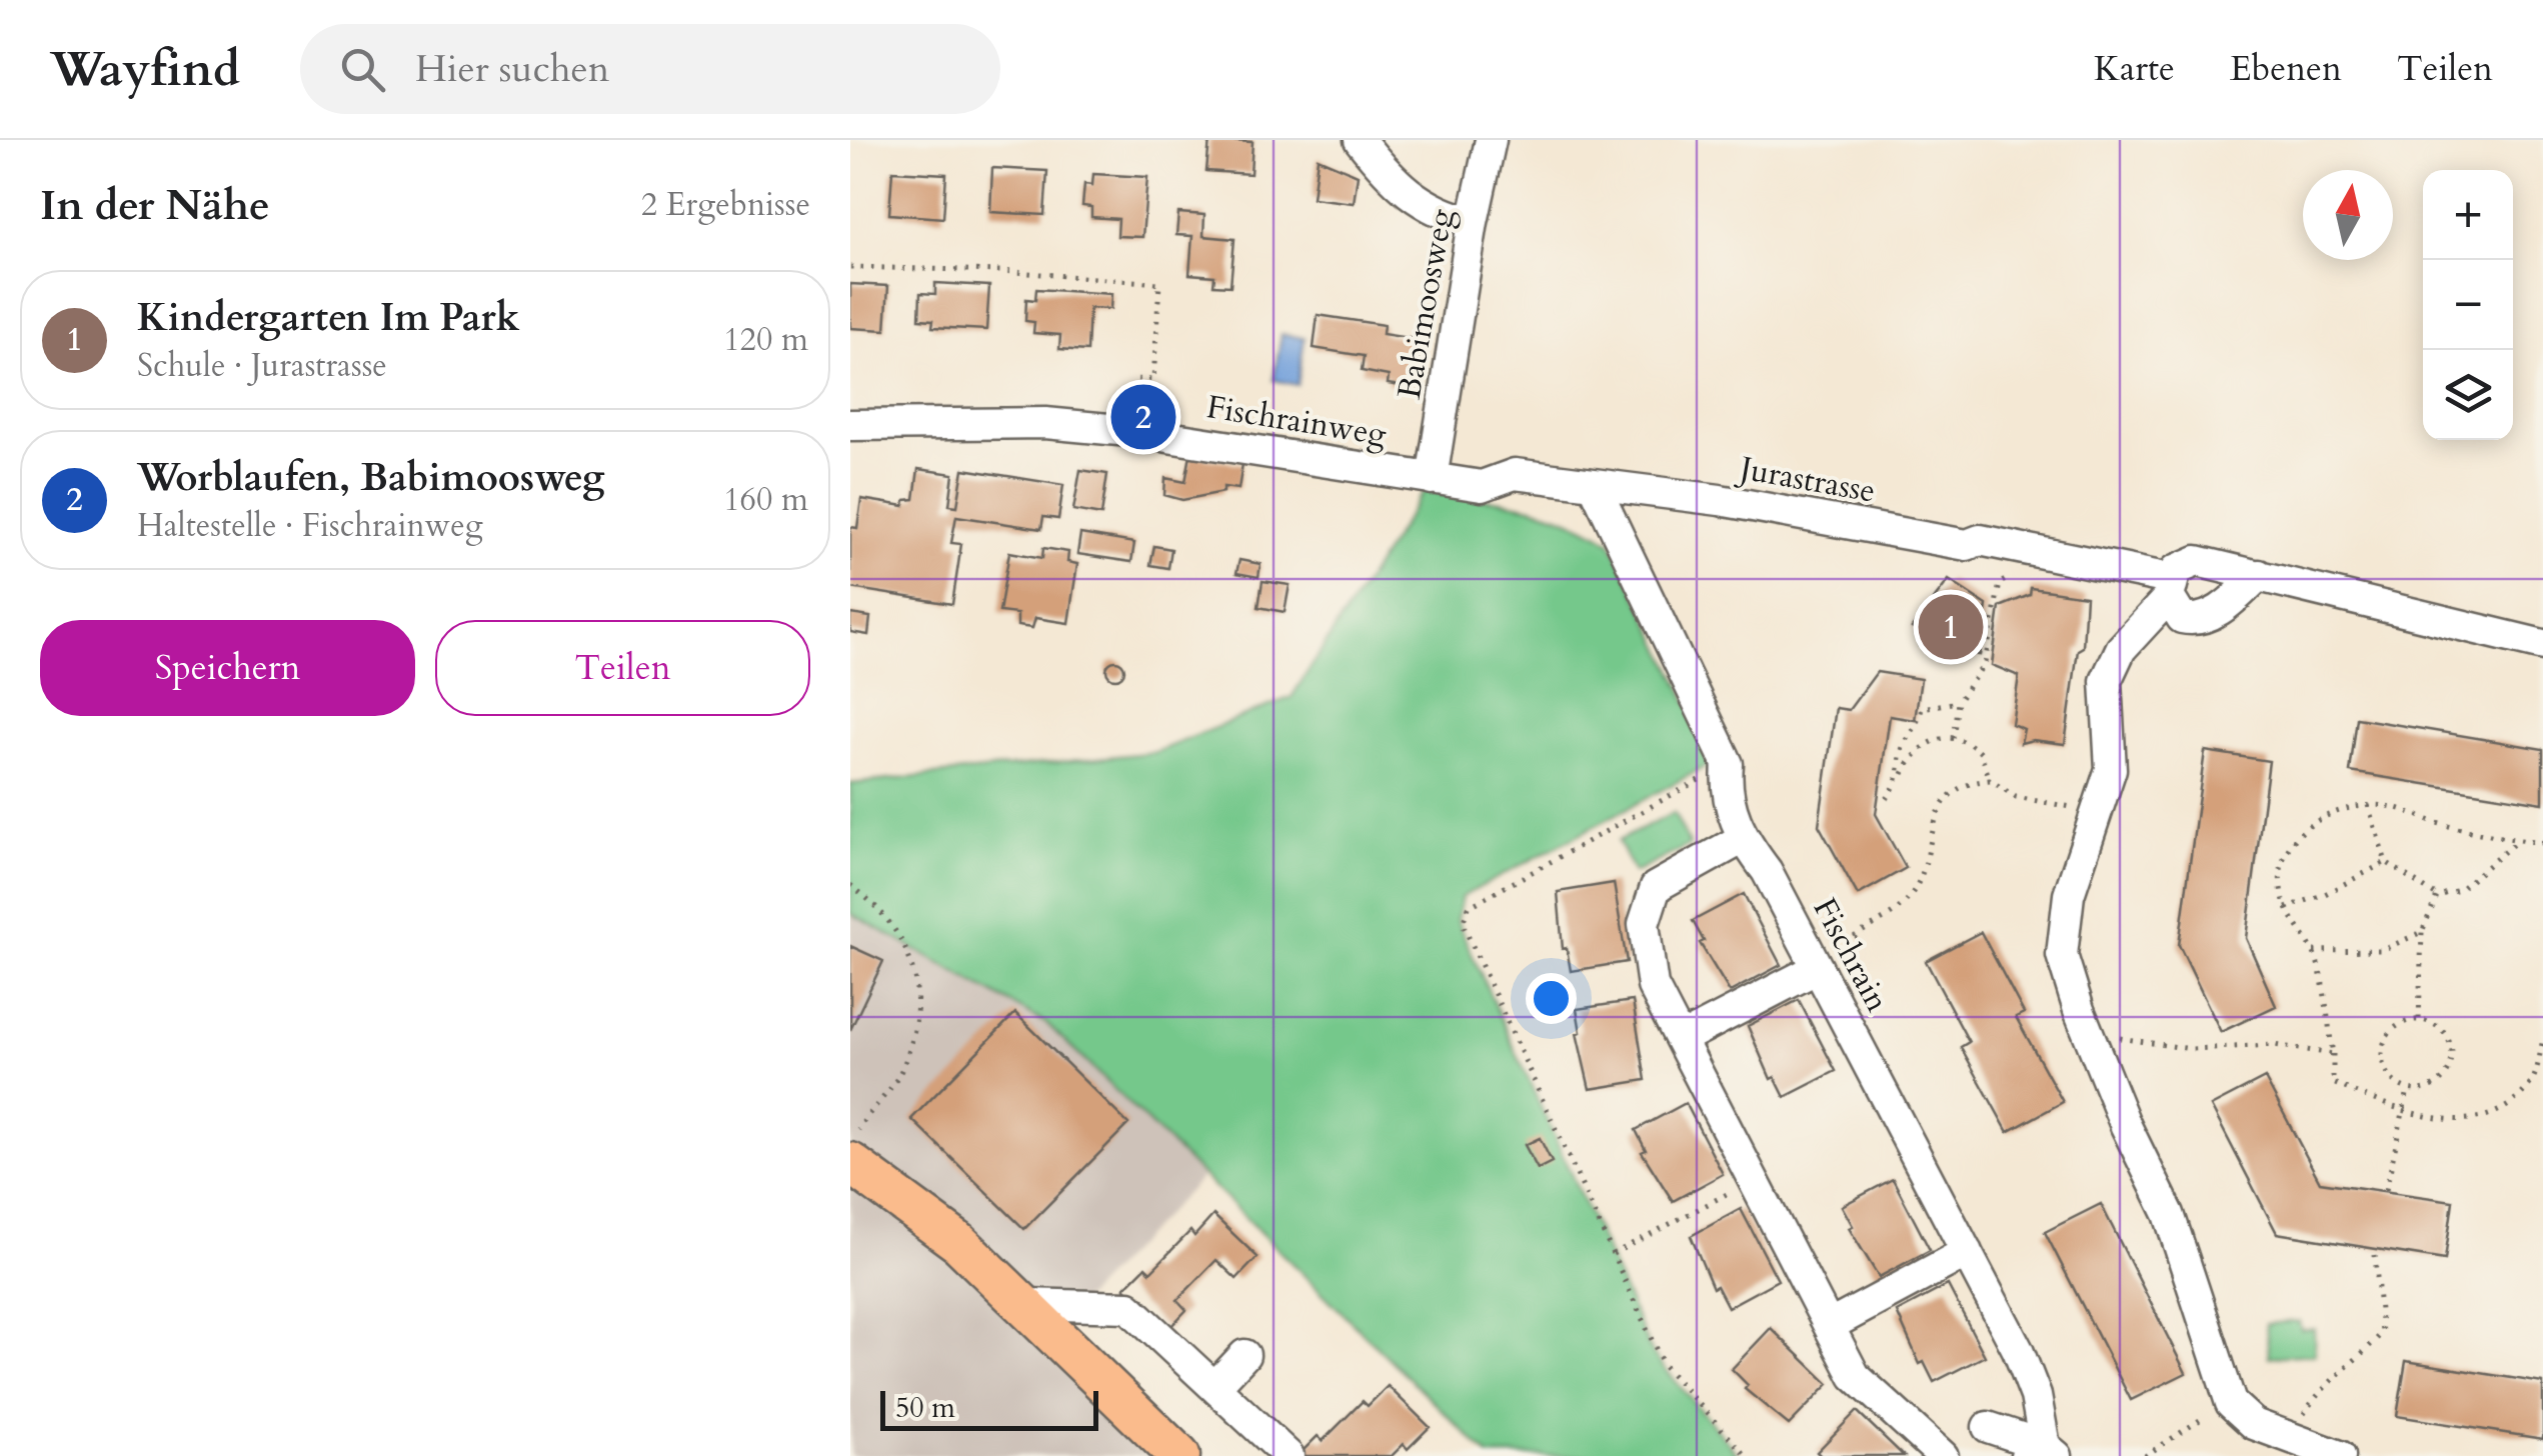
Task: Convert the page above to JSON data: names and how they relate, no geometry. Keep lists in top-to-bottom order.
{
  "streets": {
    "street": [
      "Babimoosweg",
      "Fischrainweg",
      "Jurastrasse",
      "Fischrain"
    ]
  },
  "crossings": [
    ["Babimoosweg", "Fischrainweg"],
    ["Babimoosweg", "Jurastrasse"],
    ["Fischrainweg", "Jurastrasse"],
    ["Jurastrasse", "Fischrain"]
  ],
  "scale_bar": "50 m",
  "north": "top",
  "page": {
    "header": "Wayfind",
    "search": "Hier suchen",
    "nav": ["Karte", "Ebenen", "Teilen"],
    "heading": ["In der Nähe", "2 Ergebnisse"],
    "map_buttons": ["+", "−"],
    "list": [
      {
        "mark": "1",
        "name": "Kindergarten Im Park",
        "note": "Schule · Jurastrasse",
        "value": "120 m"
      },
      {
        "mark": "2",
        "name": "Worblaufen, Babimoosweg",
        "note": "Haltestelle · Fischrainweg",
        "value": "160 m"
      }
    ],
    "pins": ["2", "1"],
    "buttons": ["Speichern", "Teilen"],
    "scale": "50 m"
  }
}
